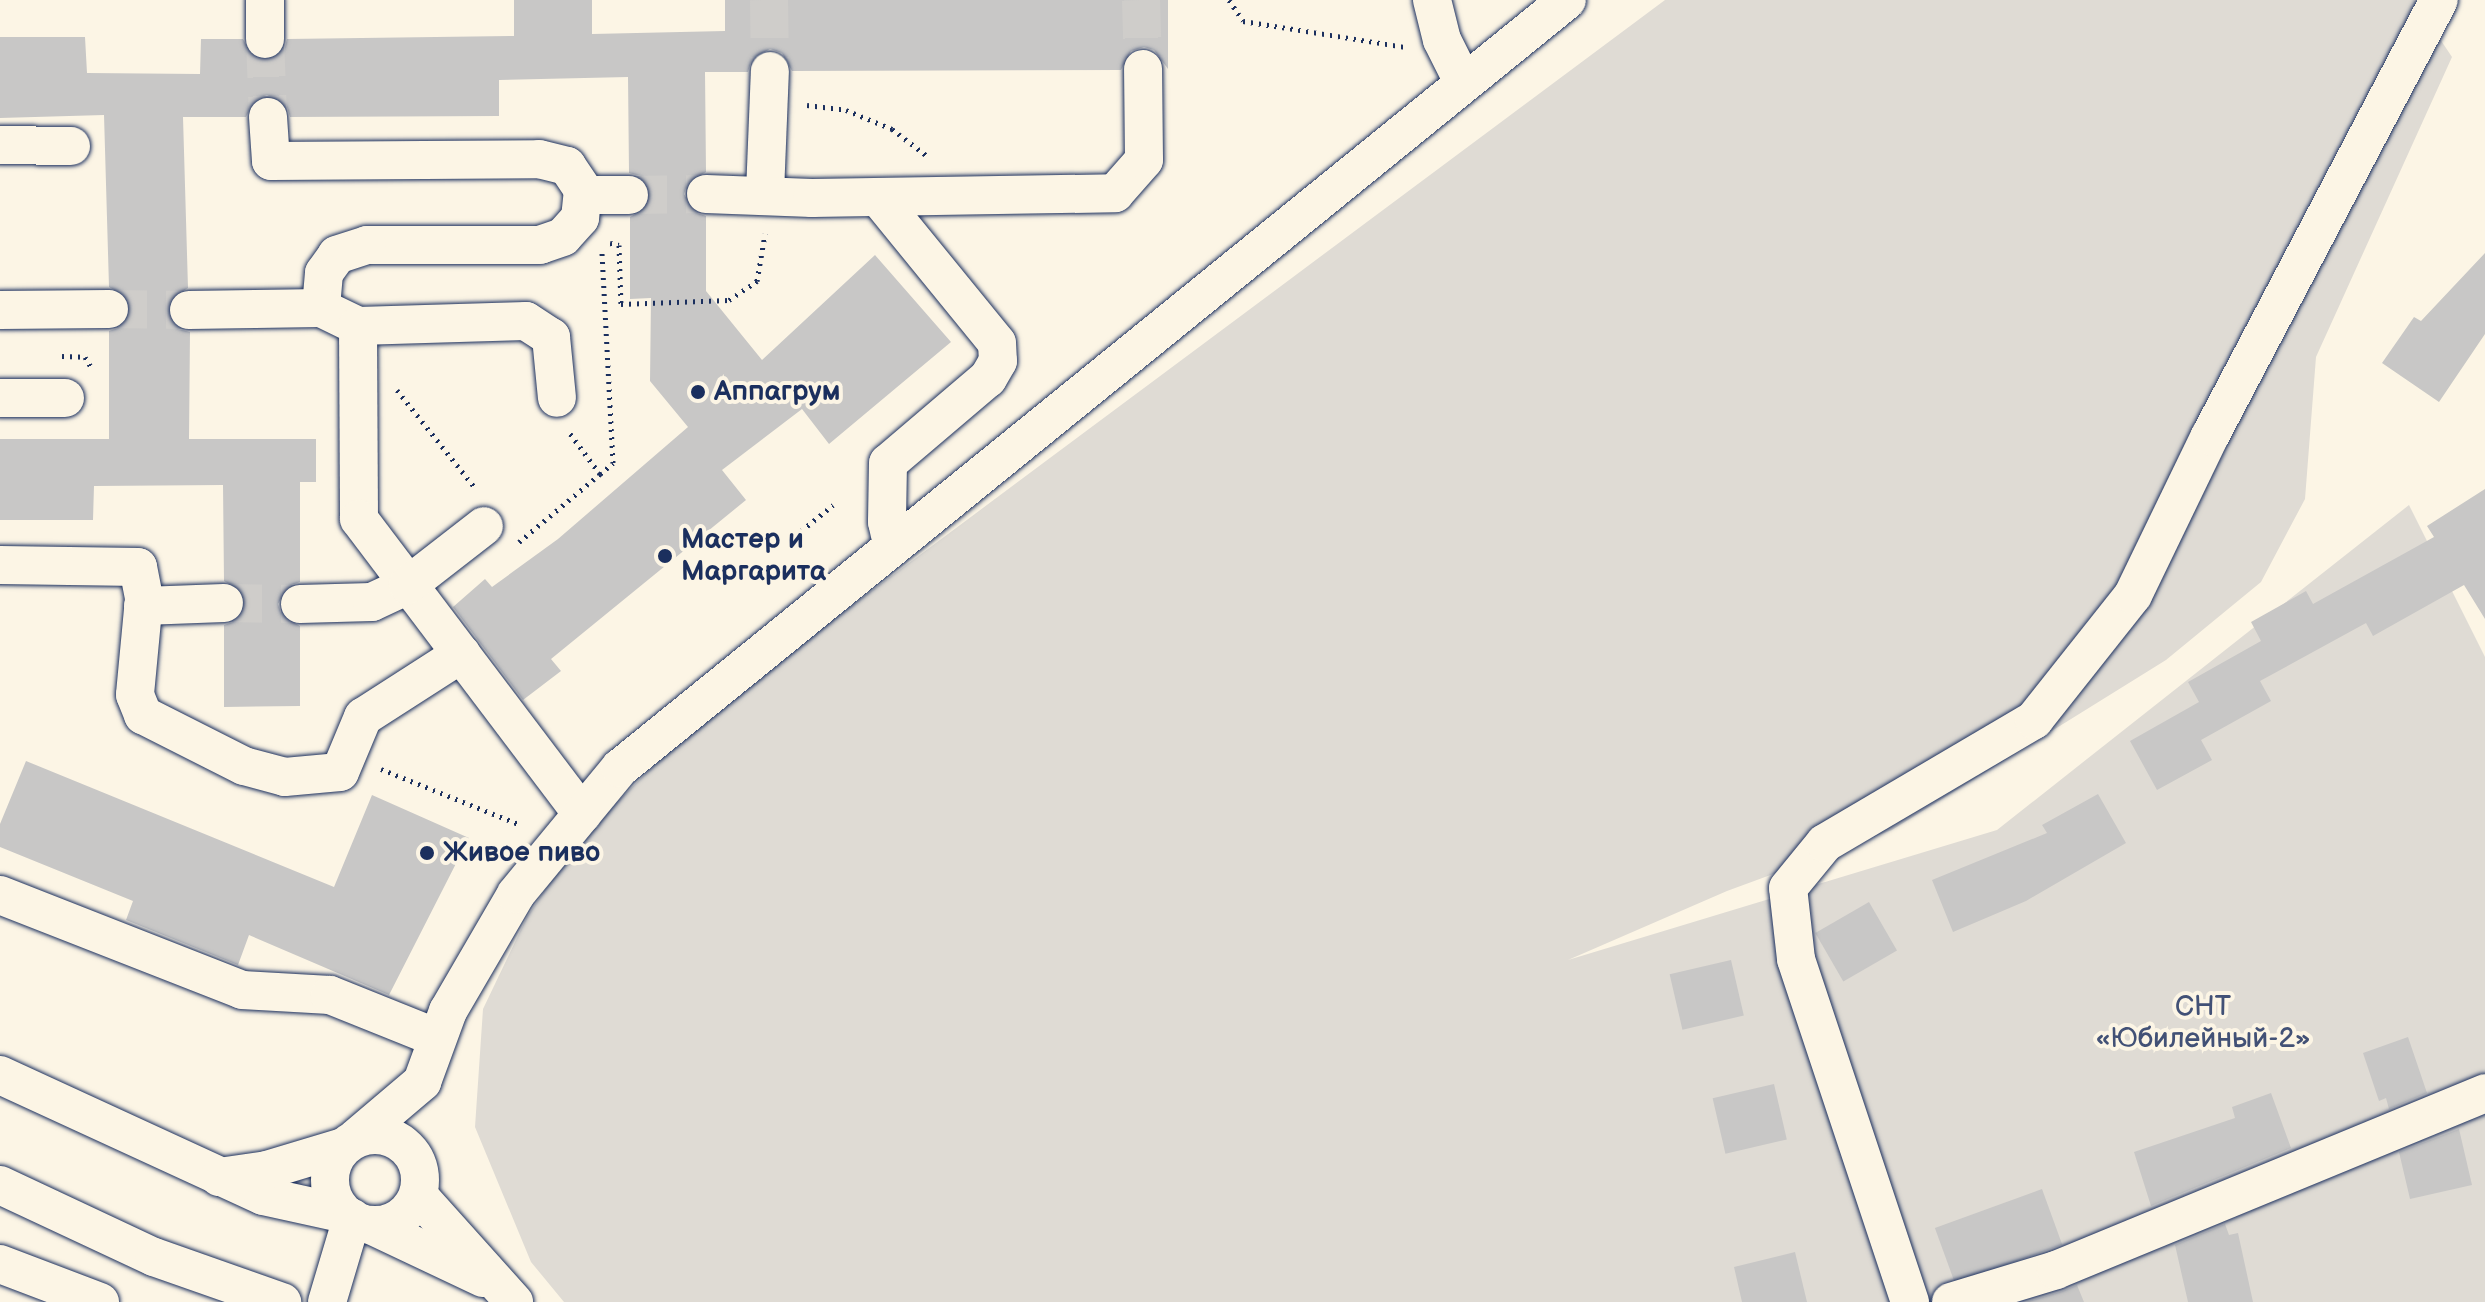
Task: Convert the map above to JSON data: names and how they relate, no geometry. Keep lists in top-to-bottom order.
{
  "parks": ["СНТ «Юбилейный-2»"],
  "places": ["Аппагрум", "Мастер и Маргарита", "Живое пиво"]
}
